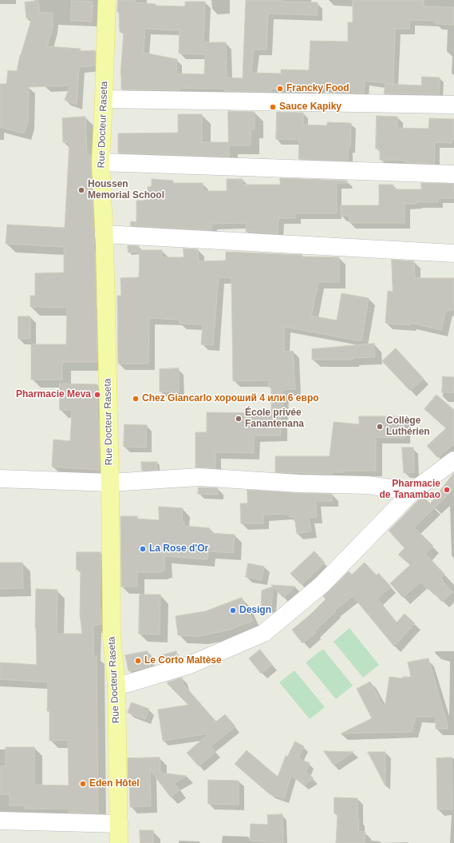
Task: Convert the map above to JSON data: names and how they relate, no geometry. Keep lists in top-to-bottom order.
{
  "streets": {
    "main road": ["Rue Docteur Raseta"]
  },
  "places": [
    "Francky Food",
    "Sauce Kapiky",
    "Houssen Memorial School",
    "Pharmacie Meva",
    "Chez Giancarlo хороший 4 или 6 евро",
    "École privée Fanantenana",
    "Collège Luthérien",
    "Pharmacie de Tanambao",
    "La Rose d'Or",
    "Design",
    "Le Corto Maltèse",
    "Eden Hôtel"
  ]
}
